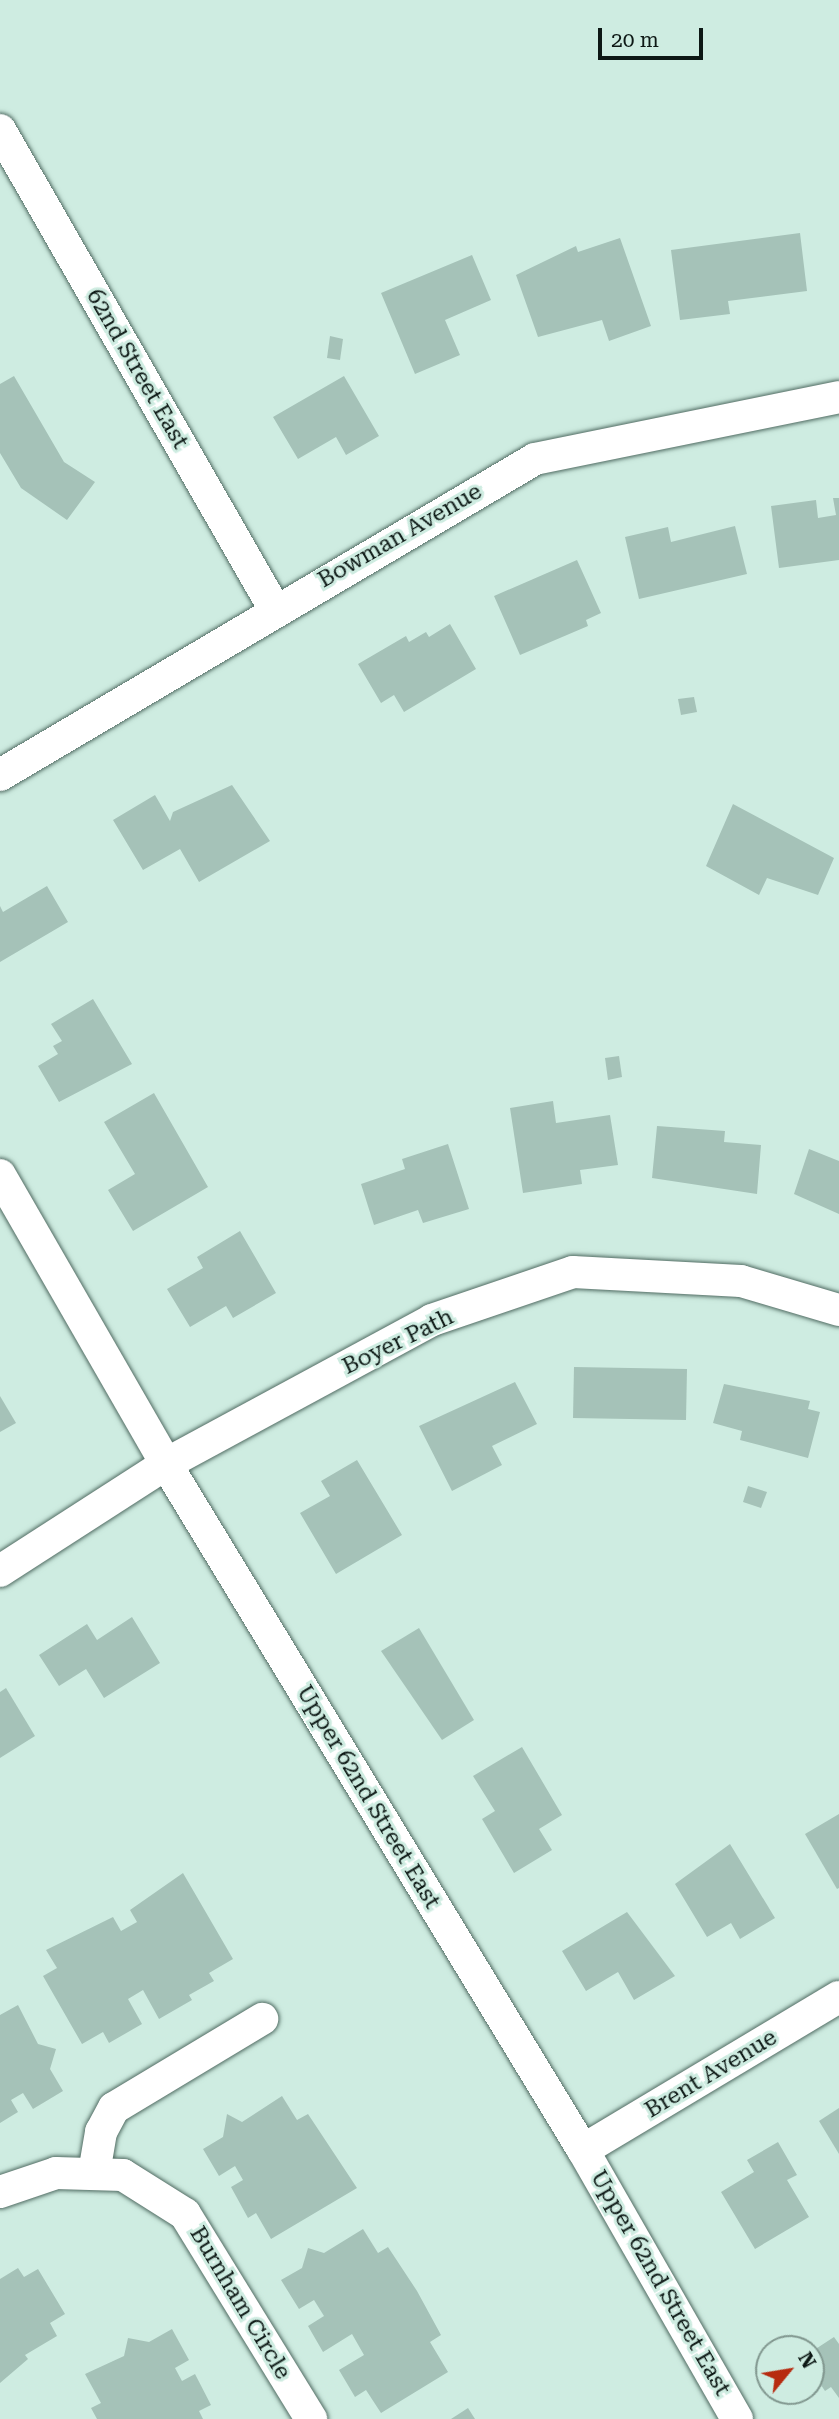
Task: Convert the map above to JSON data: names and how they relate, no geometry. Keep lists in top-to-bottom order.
{
  "streets": {
    "street": [
      "62nd Street East",
      "Bowman Avenue",
      "Boyer Path",
      "Upper 62nd Street East",
      "Brent Avenue",
      "Burnham Circle"
    ]
  },
  "crossings": [
    ["62nd Street East", "Bowman Avenue"],
    ["Boyer Path", "Upper 62nd Street East"],
    ["Upper 62nd Street East", "Brent Avenue"]
  ],
  "scale_bar": "20 m",
  "north": "top right"
}
